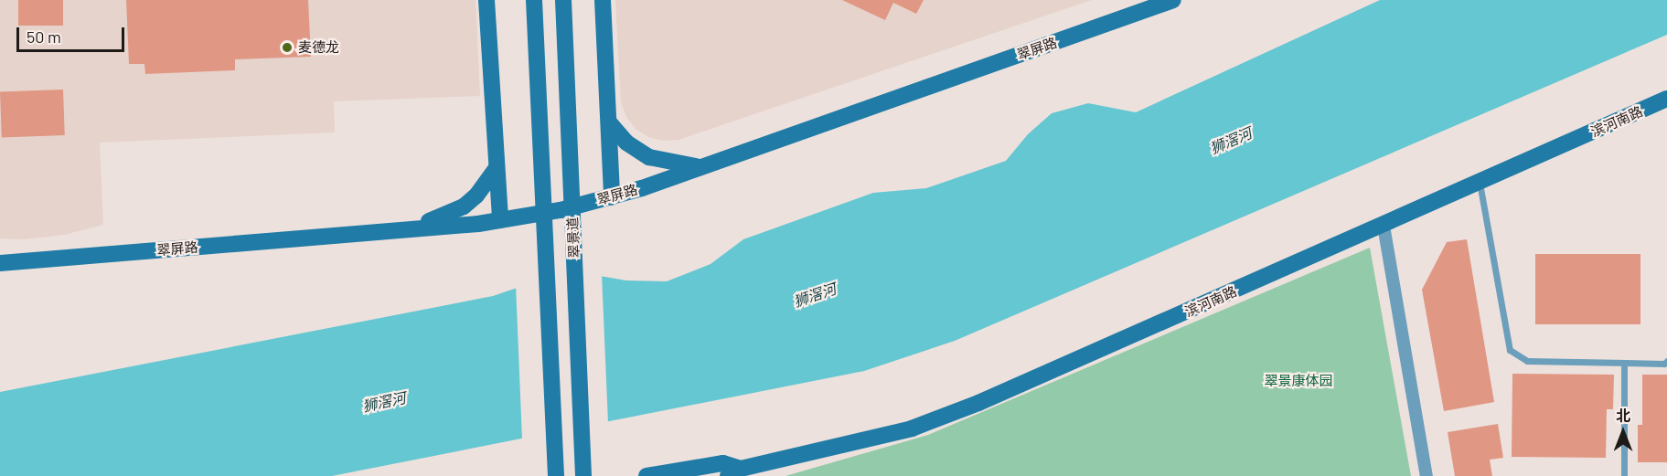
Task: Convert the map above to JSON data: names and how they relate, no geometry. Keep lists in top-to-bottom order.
{
  "streets": {
    "street": ["翠屏路", "滨河南路", "翠景道"]
  },
  "water": ["狮滘河"],
  "parks": ["翠景康体园"],
  "places": ["麦德龙"],
  "scale_bar": "50 m",
  "north": "top"
}
